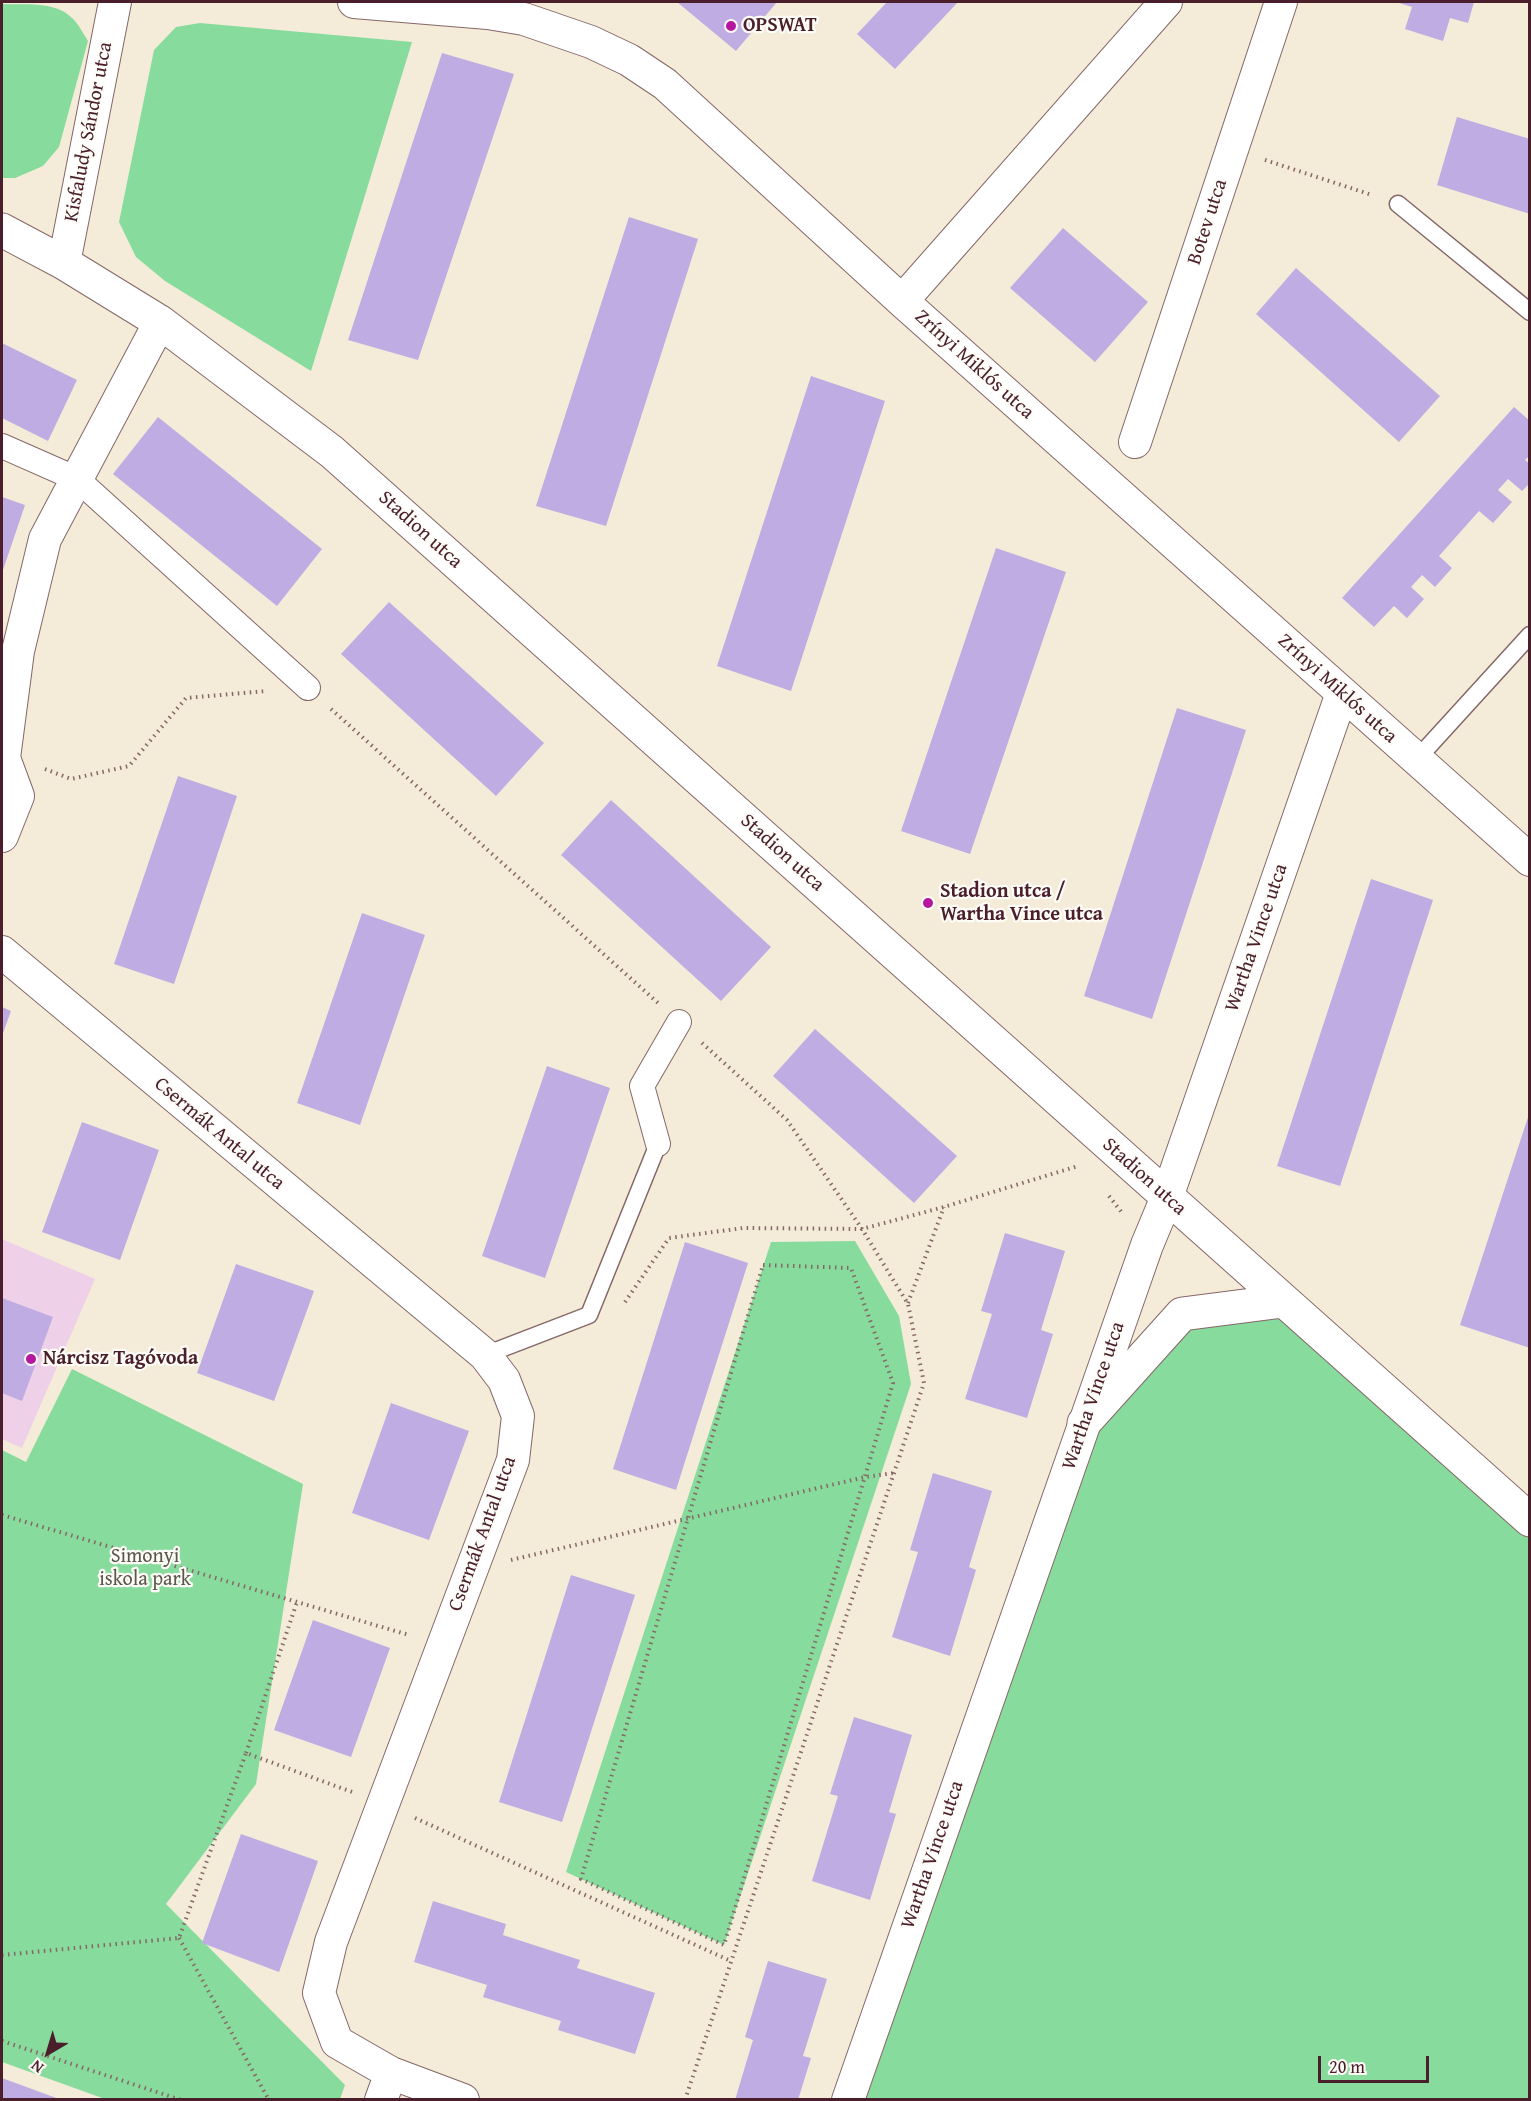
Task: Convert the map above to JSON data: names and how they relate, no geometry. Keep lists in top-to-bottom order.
{
  "streets": {
    "street": [
      "Kisfaludy Sándor utca",
      "Botev utca",
      "Zrínyi Miklós utca",
      "Stadion utca",
      "Wartha Vince utca",
      "Csermák Antal utca"
    ]
  },
  "crossings": [
    ["Kisfaludy Sándor utca", "Stadion utca"],
    ["Zrínyi Miklós utca", "Wartha Vince utca"],
    ["Stadion utca", "Wartha Vince utca"]
  ],
  "parks": ["Simonyi iskola park"],
  "places": ["OPSWAT", "Stadion utca / Wartha Vince utca", "Nárcisz Tagóvoda"],
  "scale_bar": "20 m",
  "north": "bottom left"
}
